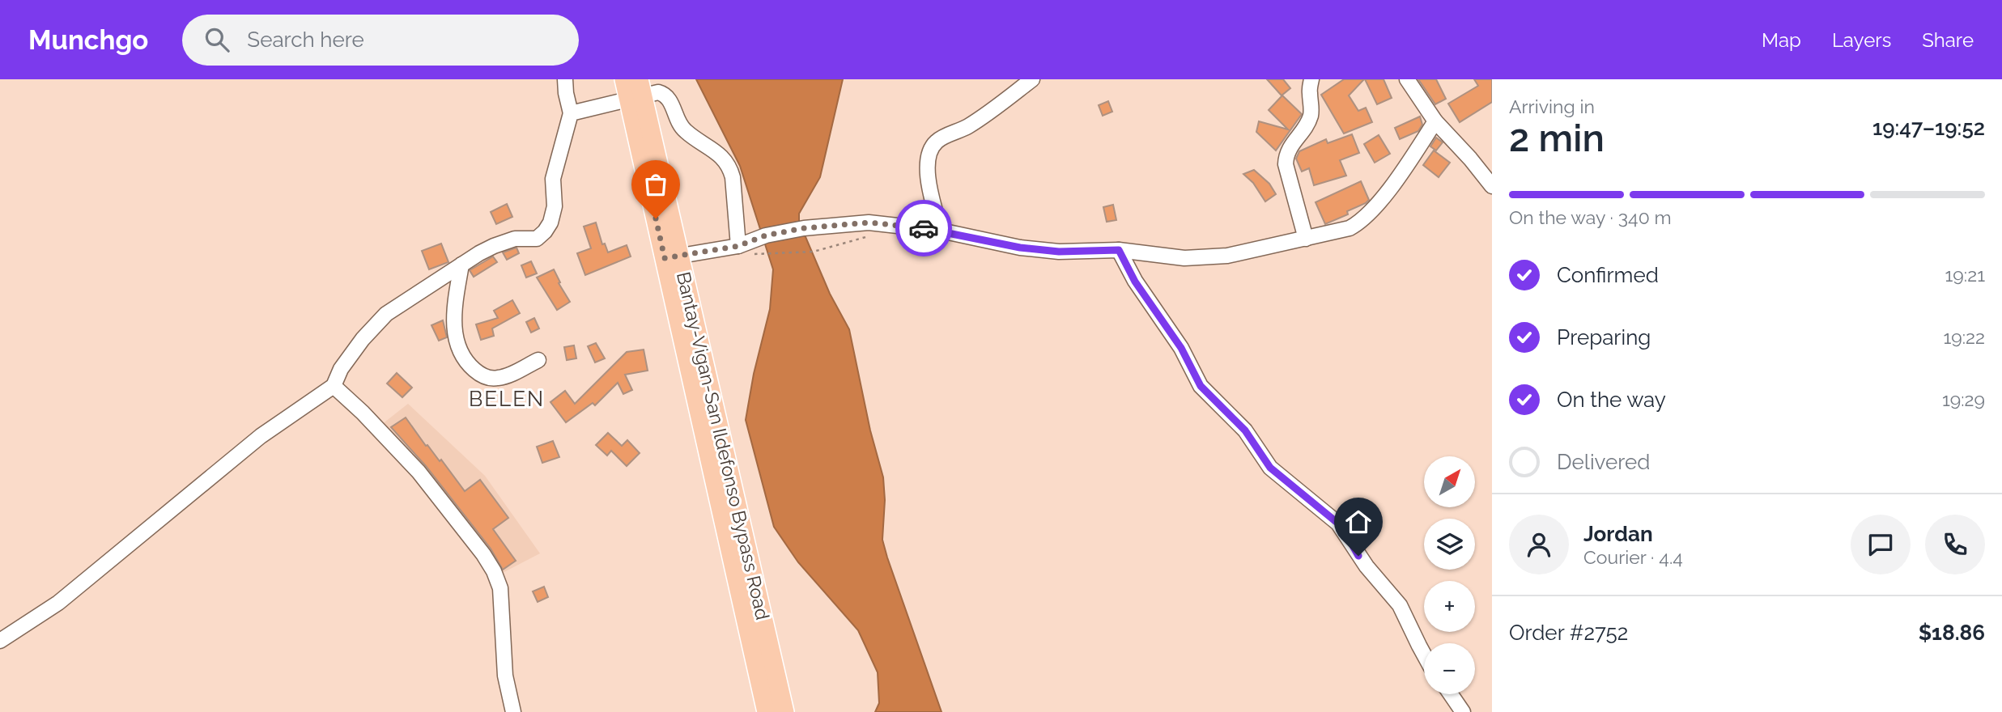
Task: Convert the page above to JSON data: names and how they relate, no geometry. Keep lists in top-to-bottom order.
{
  "streets": {
    "main road": ["Bantay-Vigan-San Ildefonso Bypass Road"]
  },
  "districts": ["BELEN"],
  "north": "top right",
  "page": {
    "header": "Munchgo",
    "search": "Search here",
    "nav": ["Map", "Layers", "Share"],
    "heading": ["2 min", "Arriving in", "19:47–19:52"],
    "panel": [
      "Jordan",
      "Courier · 4.4",
      "Order #2752",
      "$18.86"
    ],
    "bar": "On the way · 340 m",
    "list": [
      ["Confirmed", "19:21"],
      ["Preparing", "19:22"],
      ["On the way", "19:29"],
      "Delivered"
    ],
    "map_buttons": ["+", "−"]
  }
}
